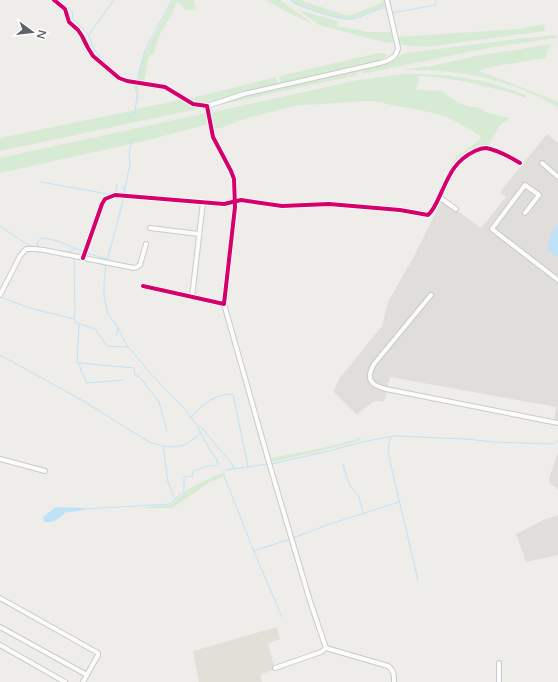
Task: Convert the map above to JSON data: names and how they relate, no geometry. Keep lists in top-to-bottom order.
{
  "north": "right"
}
